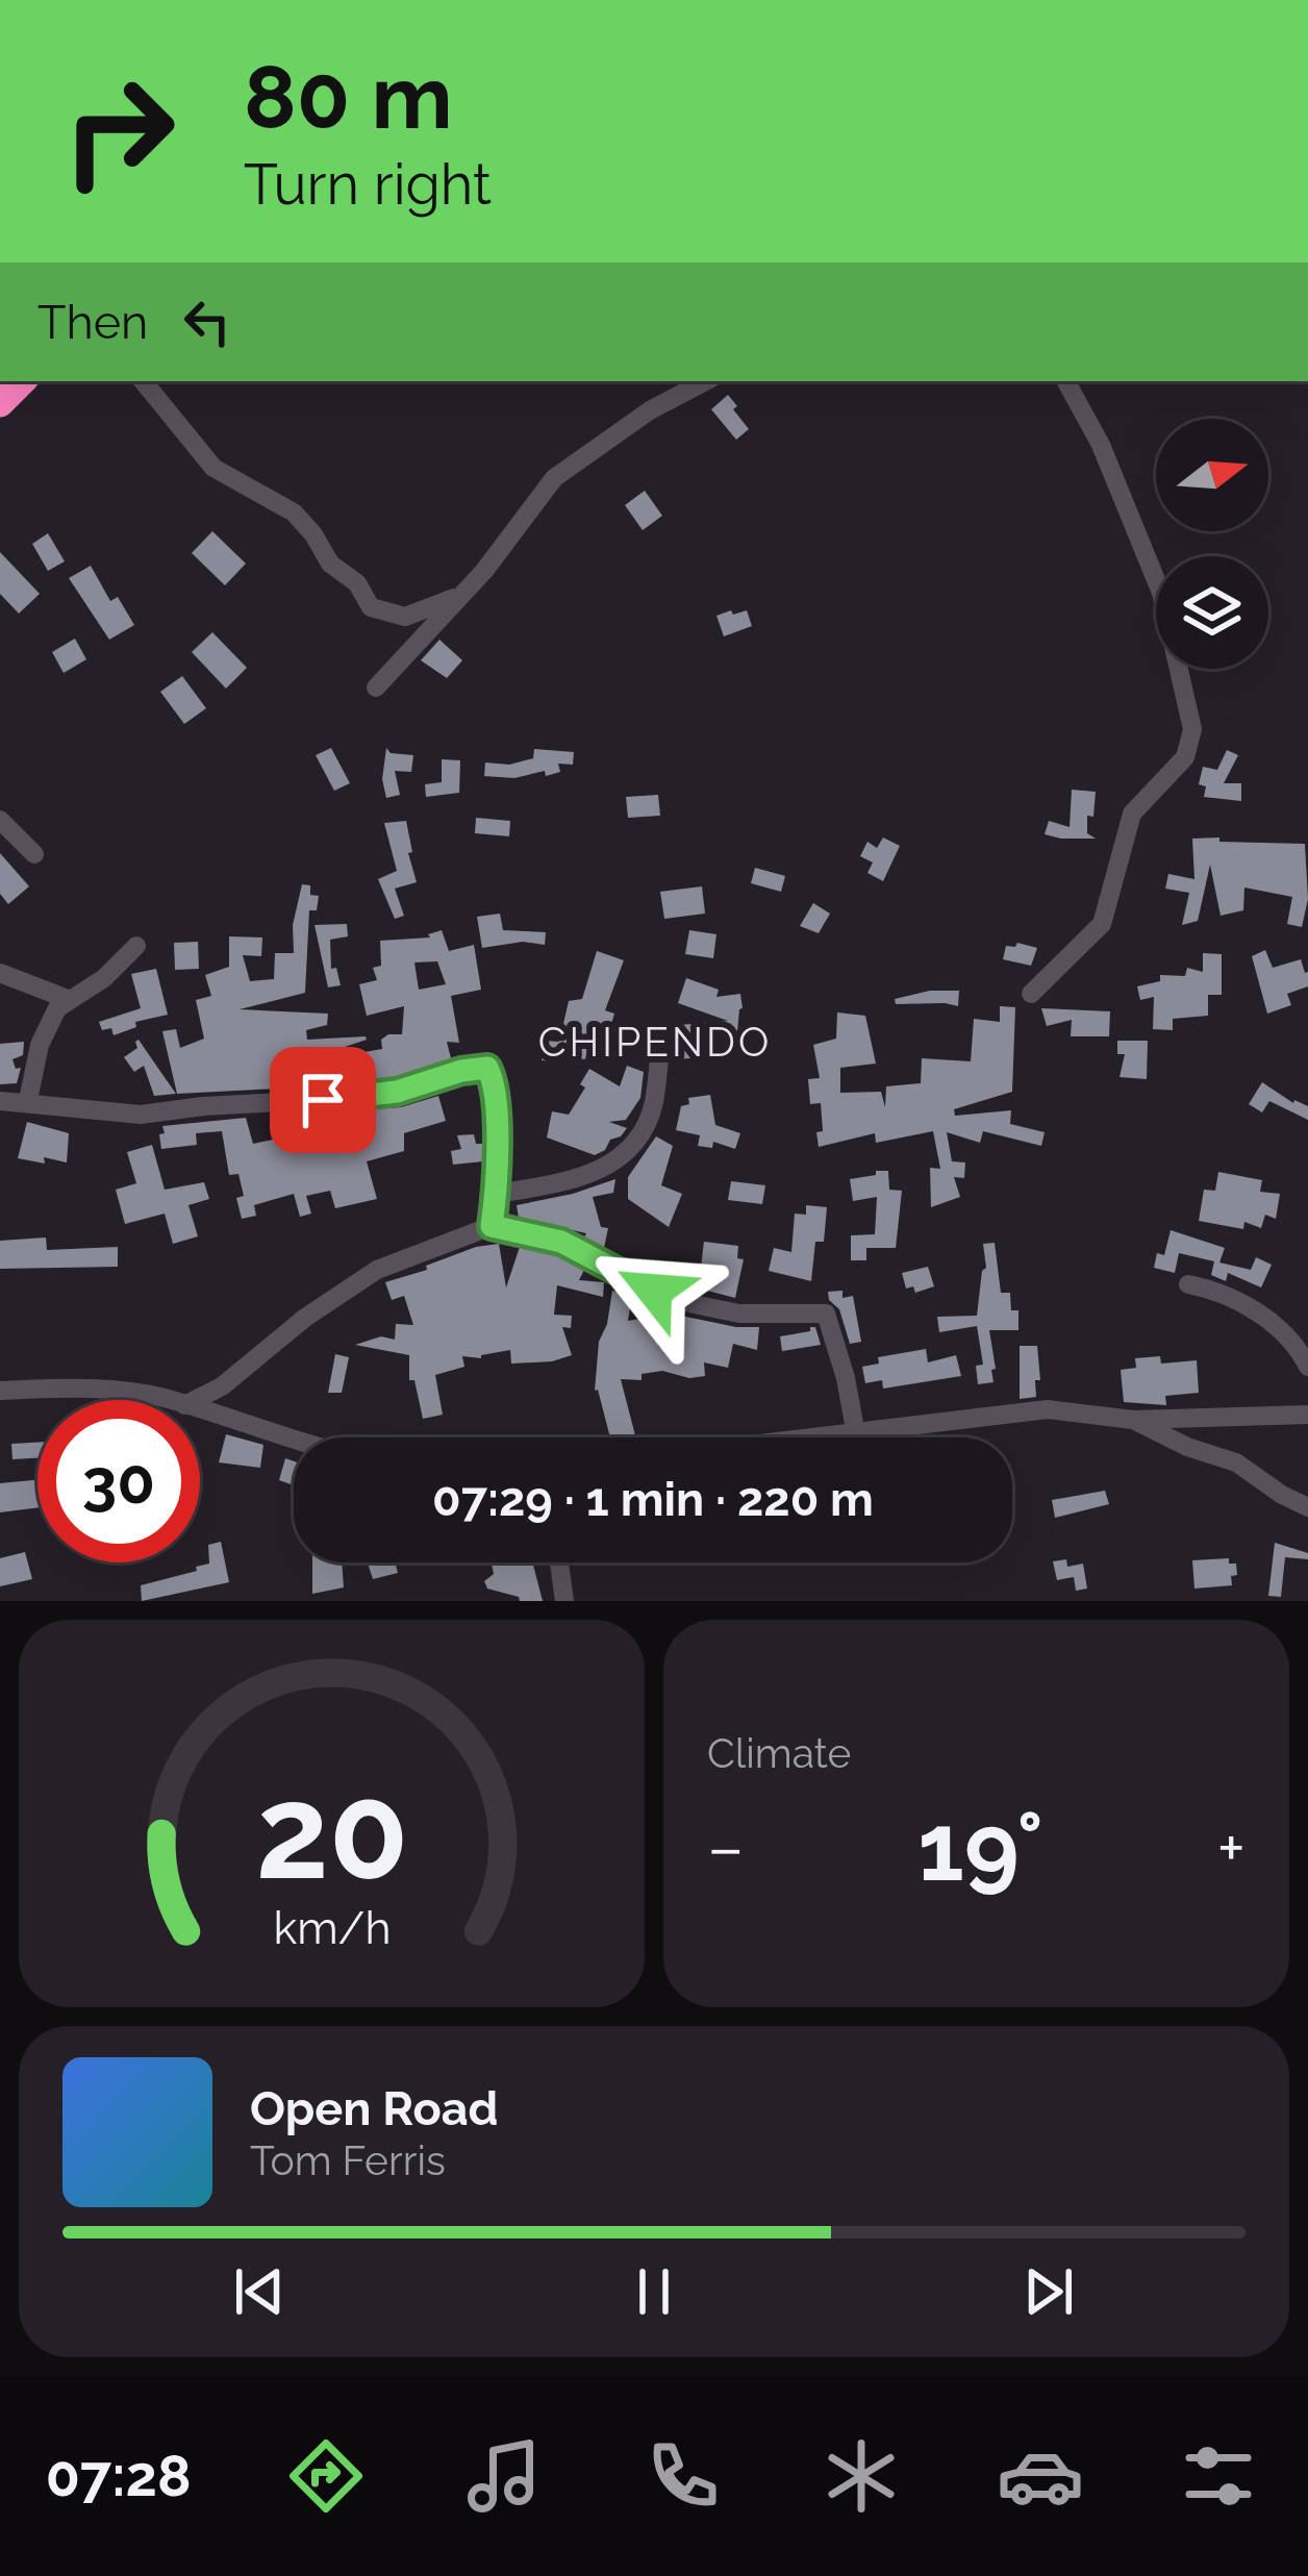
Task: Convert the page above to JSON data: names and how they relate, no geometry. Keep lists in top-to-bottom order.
{
  "districts": ["CHIPENDO"],
  "north": "right",
  "page": {
    "turn": ["80 m", "Turn right"],
    "then": "Then",
    "limit": "30",
    "trip": "07:29 · 1 min · 220 m",
    "tile": "Climate",
    "heat": ["−", "19°", "+"],
    "song": ["Open Road", "Tom Ferris"],
    "tabs": "07:28",
    "gauge": ["20", "km/h"]
  }
}
